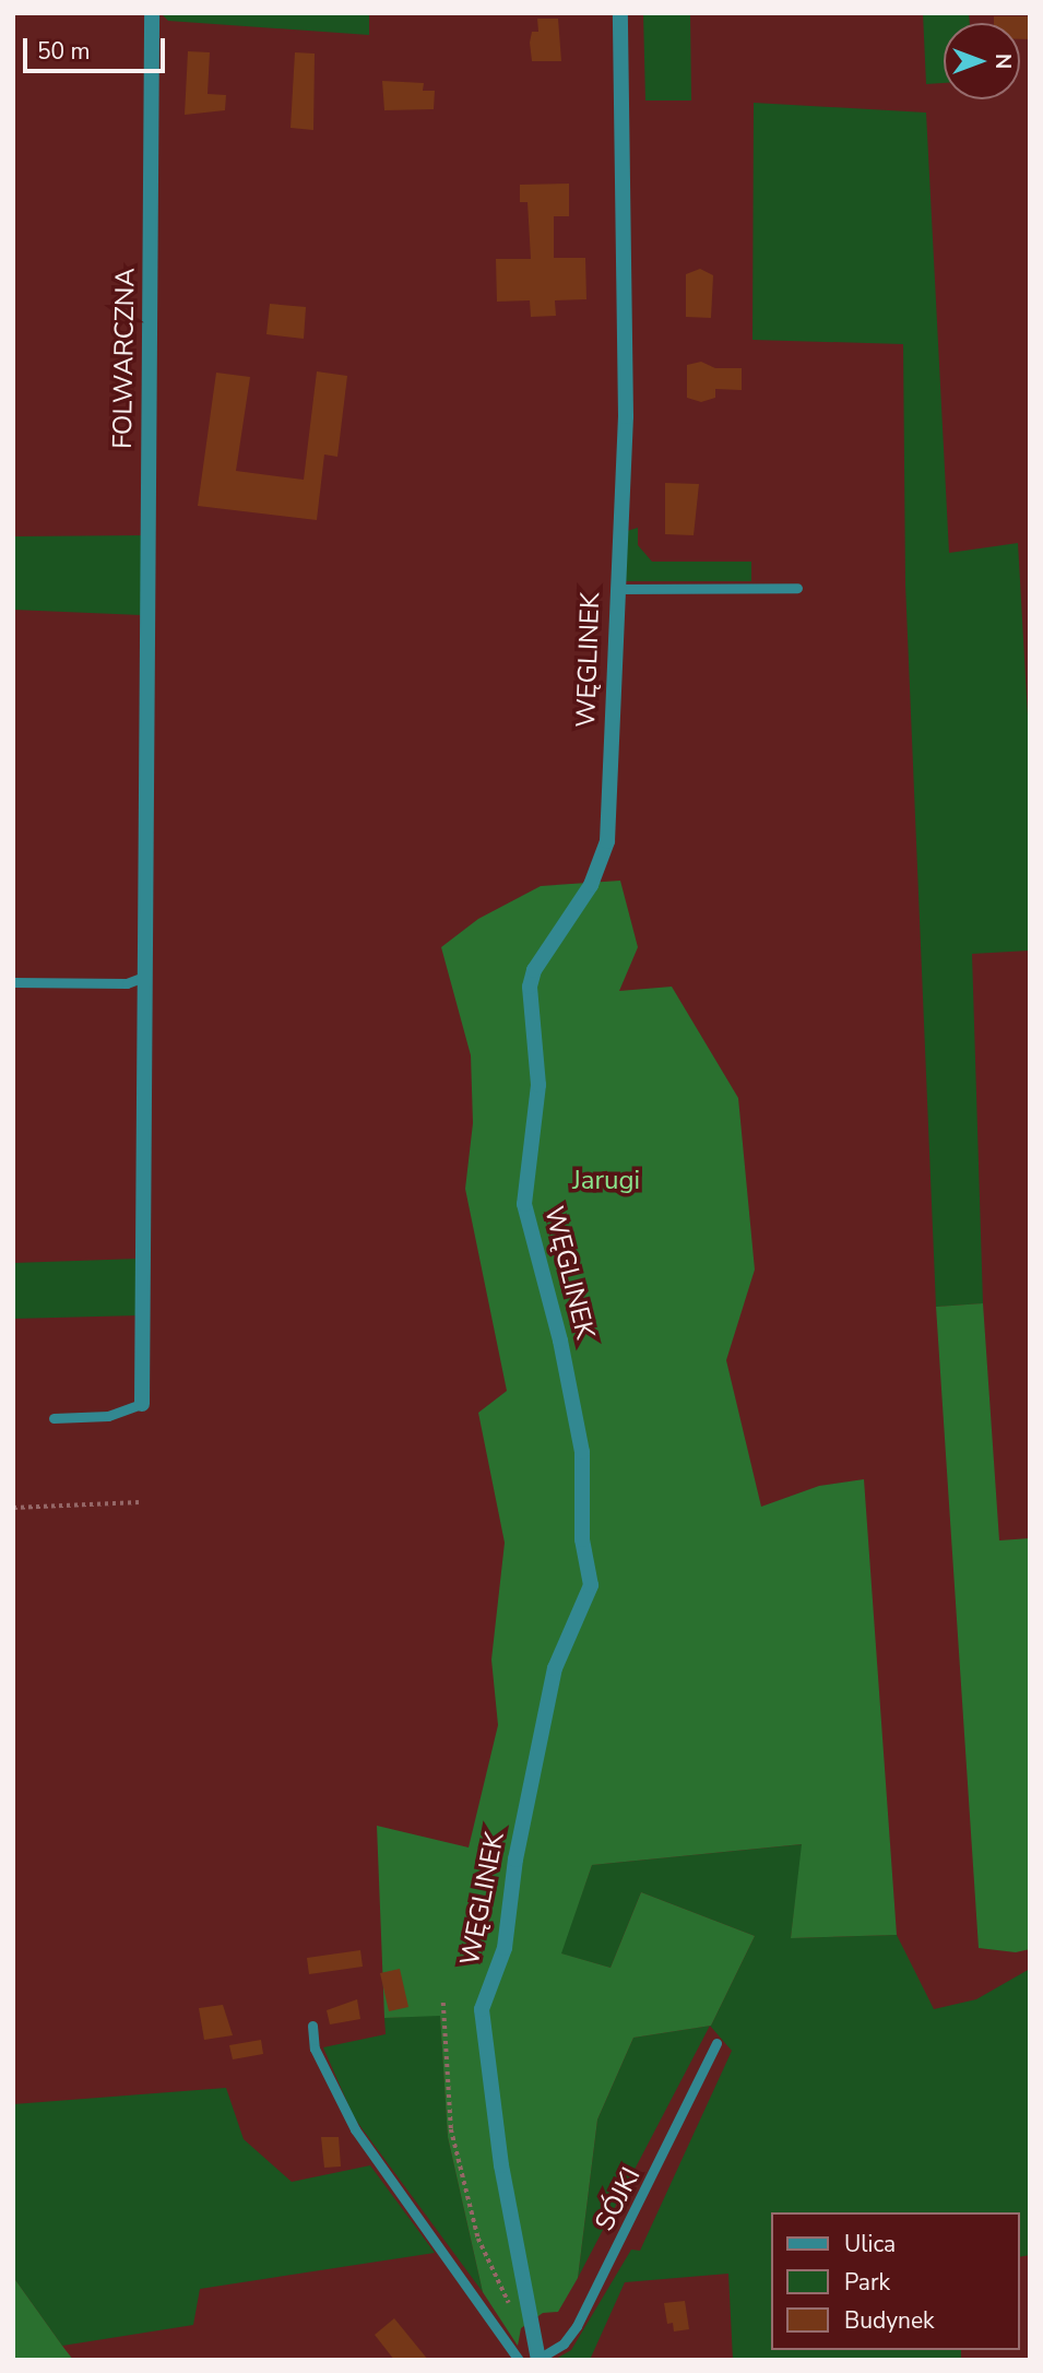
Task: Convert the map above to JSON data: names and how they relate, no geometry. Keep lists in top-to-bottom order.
{
  "streets": {
    "street": ["FOLWARCZNA", "WĘGLINEK"],
    "lane": ["SÓJKI"]
  },
  "crossings": [
    ["WĘGLINEK", "SÓJKI"]
  ],
  "parks": ["Jarugi"],
  "legend": ["Ulica", "Park", "Budynek"],
  "scale_bar": "50 m",
  "north": "right"
}
